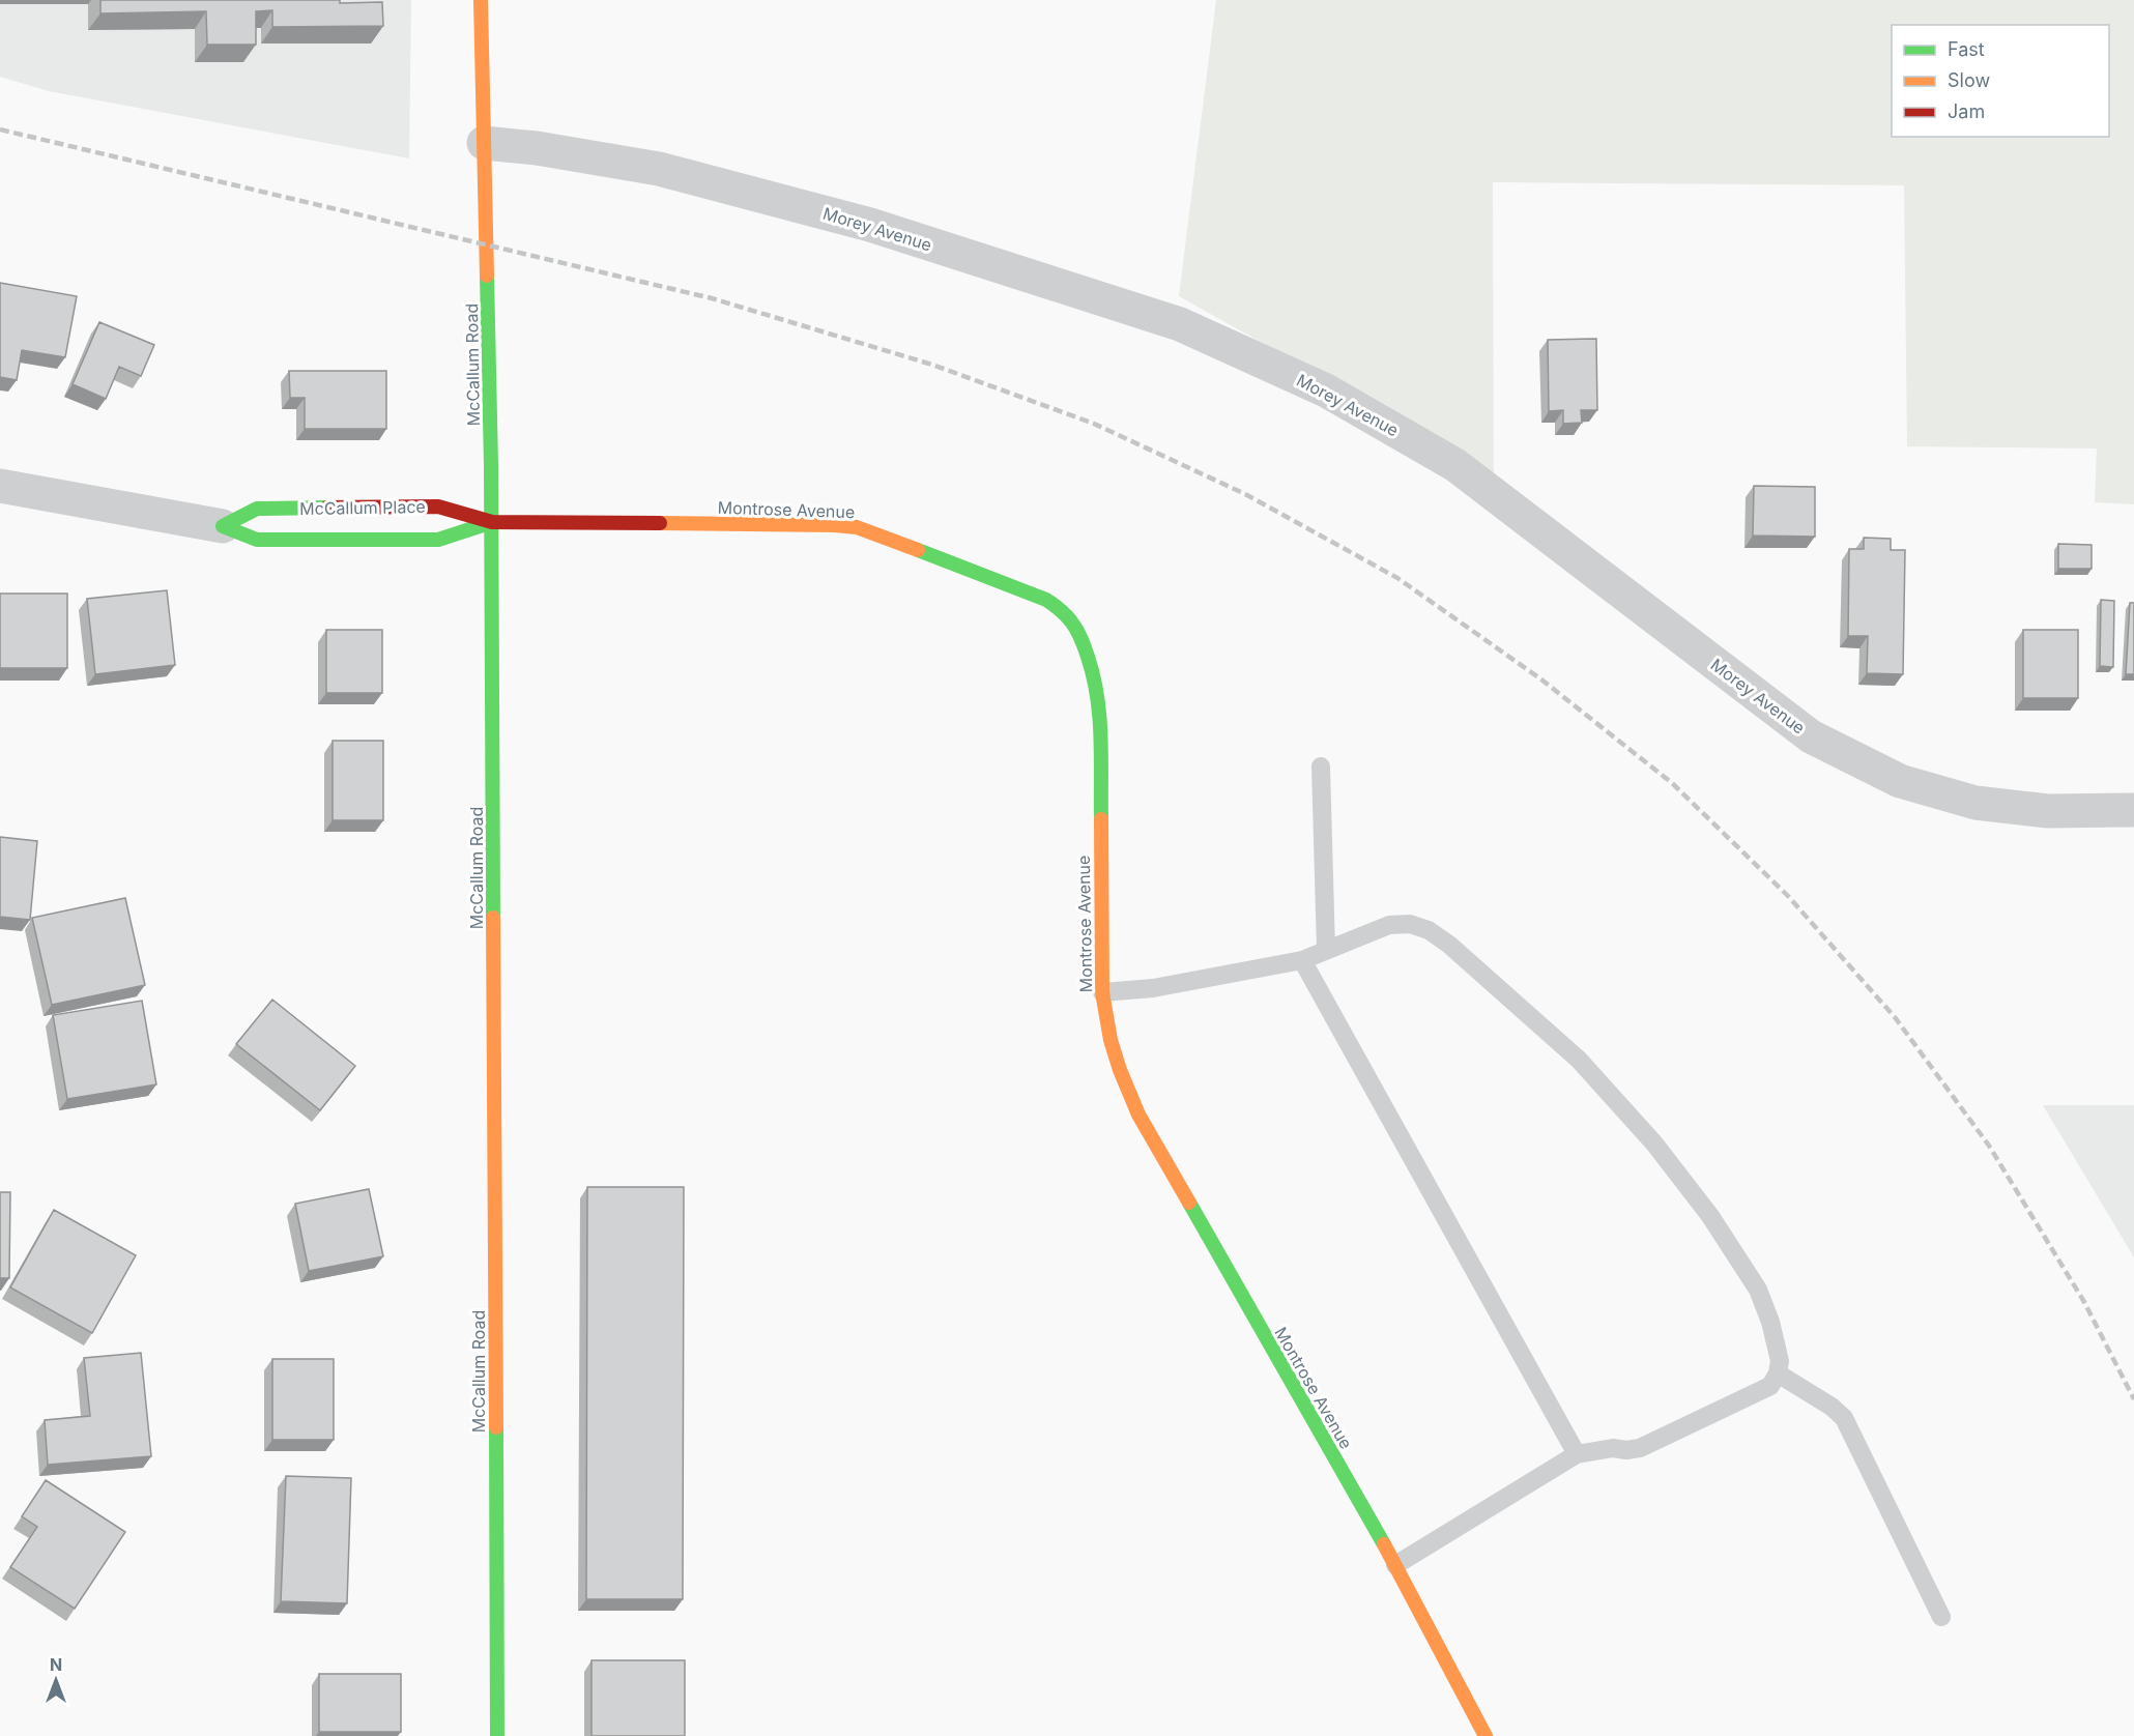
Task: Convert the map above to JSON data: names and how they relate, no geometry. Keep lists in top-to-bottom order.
{
  "streets": {
    "street": [
      "Morey Avenue",
      "McCallum Road",
      "McCallum Place",
      "Montrose Avenue"
    ]
  },
  "crossings": [
    ["Morey Avenue", "McCallum Road"],
    ["McCallum Road", "McCallum Place"],
    ["McCallum Road", "Montrose Avenue"],
    ["McCallum Place", "Montrose Avenue"]
  ],
  "legend": ["Fast", "Slow", "Jam"],
  "north": "top"
}
